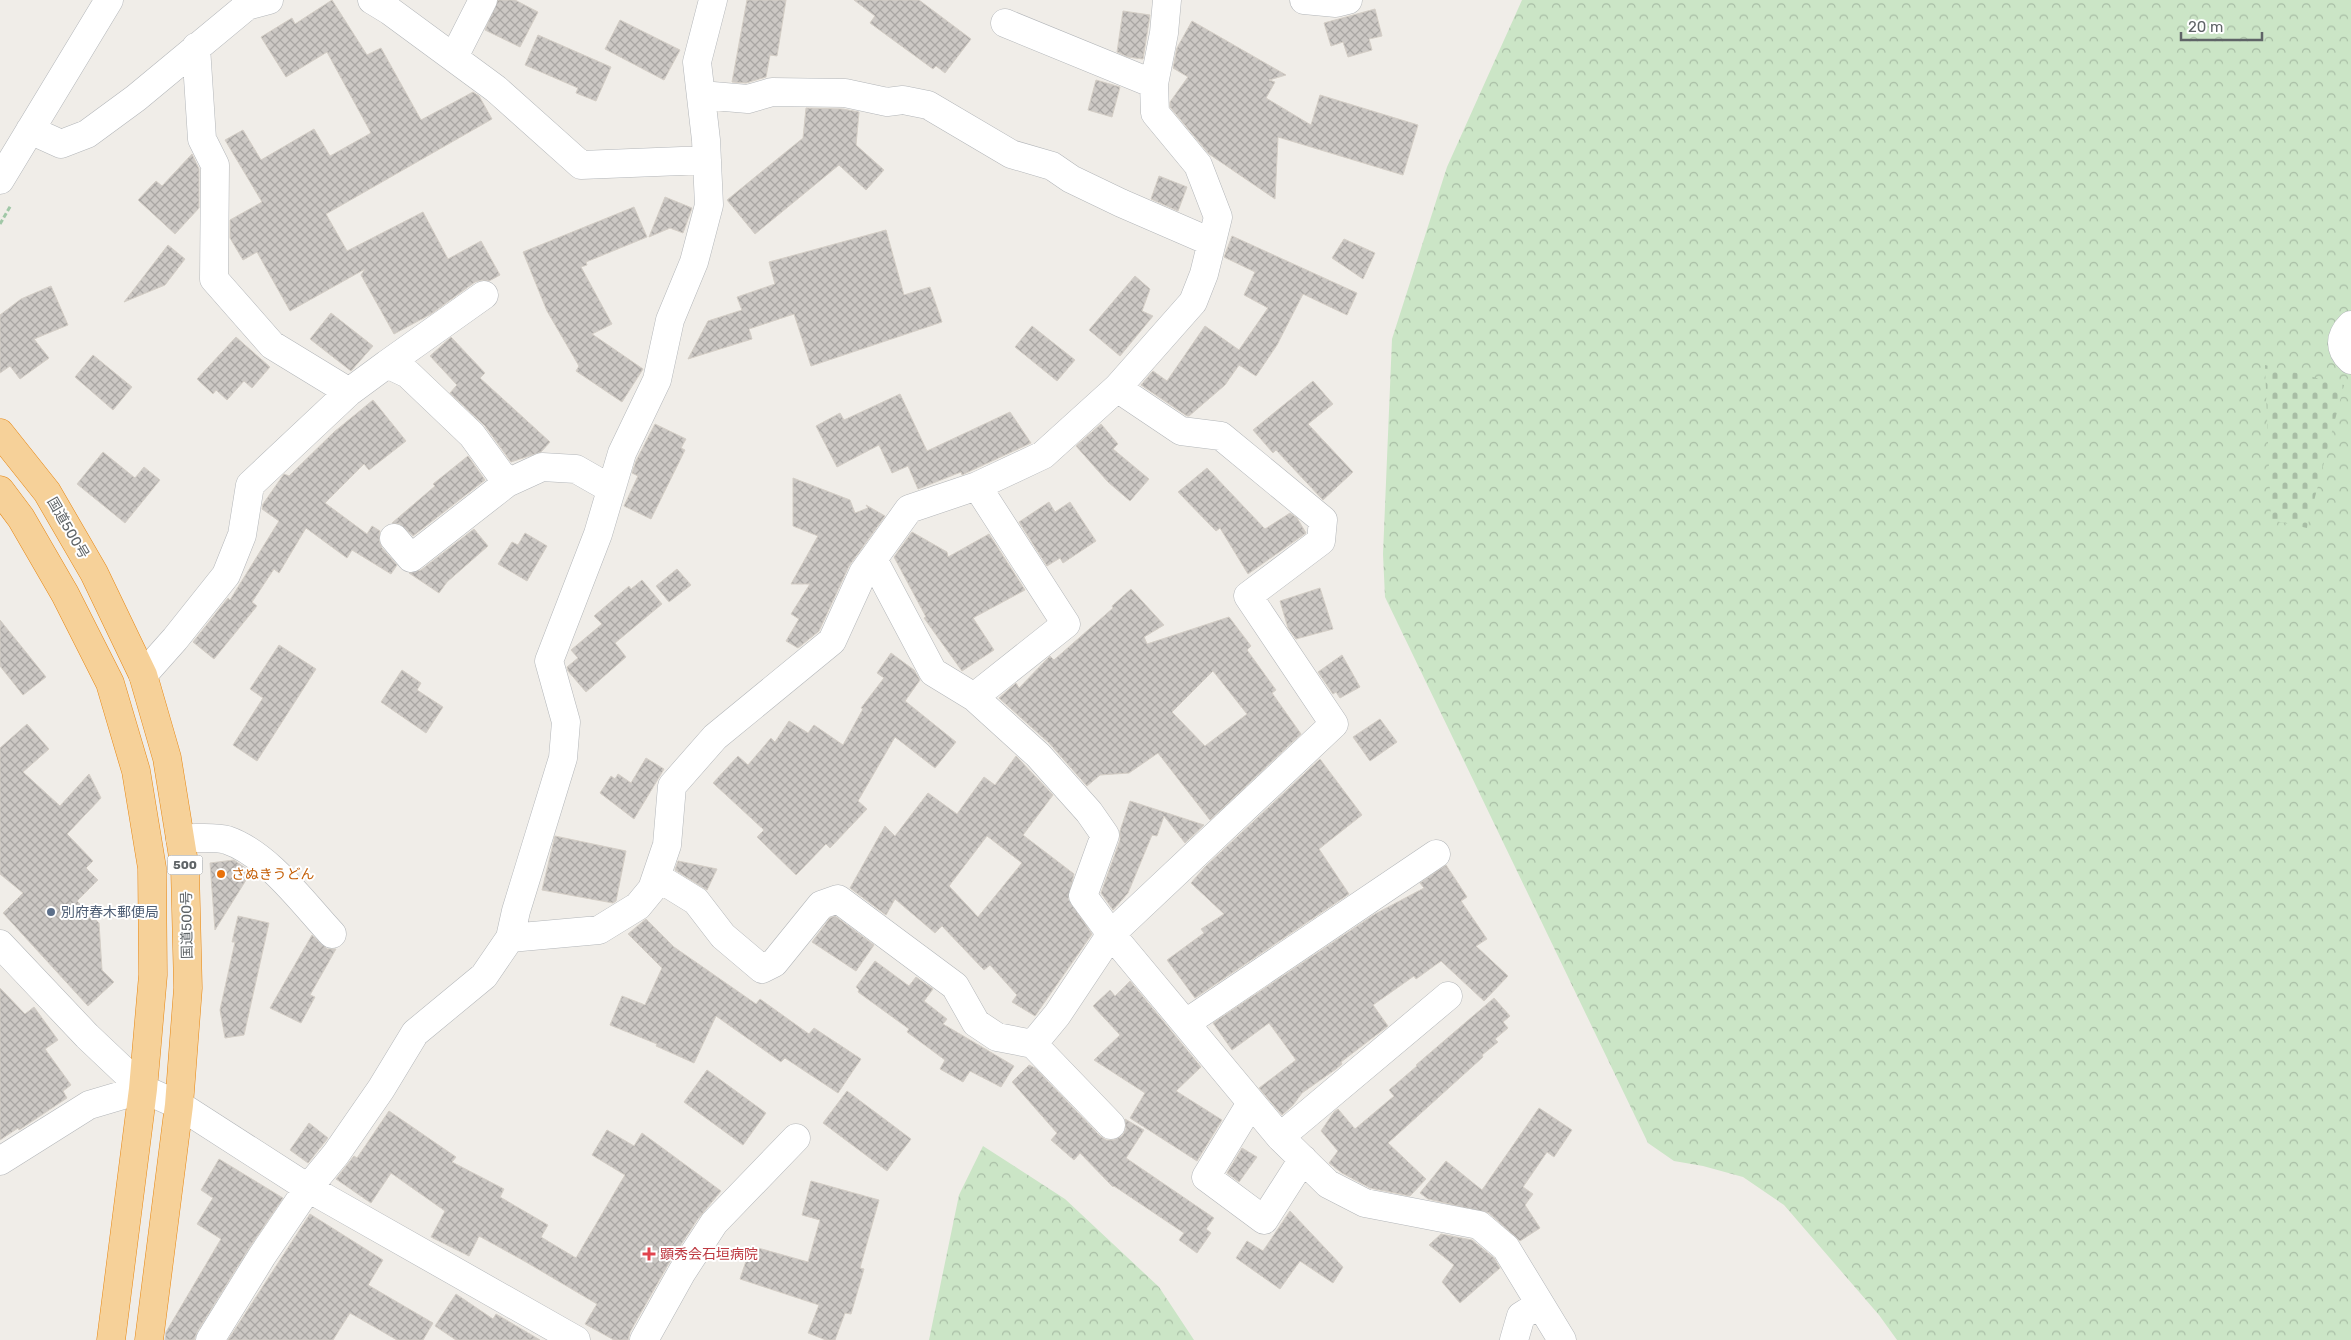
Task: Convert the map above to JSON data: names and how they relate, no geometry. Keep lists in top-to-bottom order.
{
  "streets": {
    "highway": ["国道500号", "500"]
  },
  "places": {
    "other": ["さぬきうどん", "別府春木郵便局"],
    "health": ["顕秀会石垣病院"]
  },
  "scale_bar": "20 m"
}
